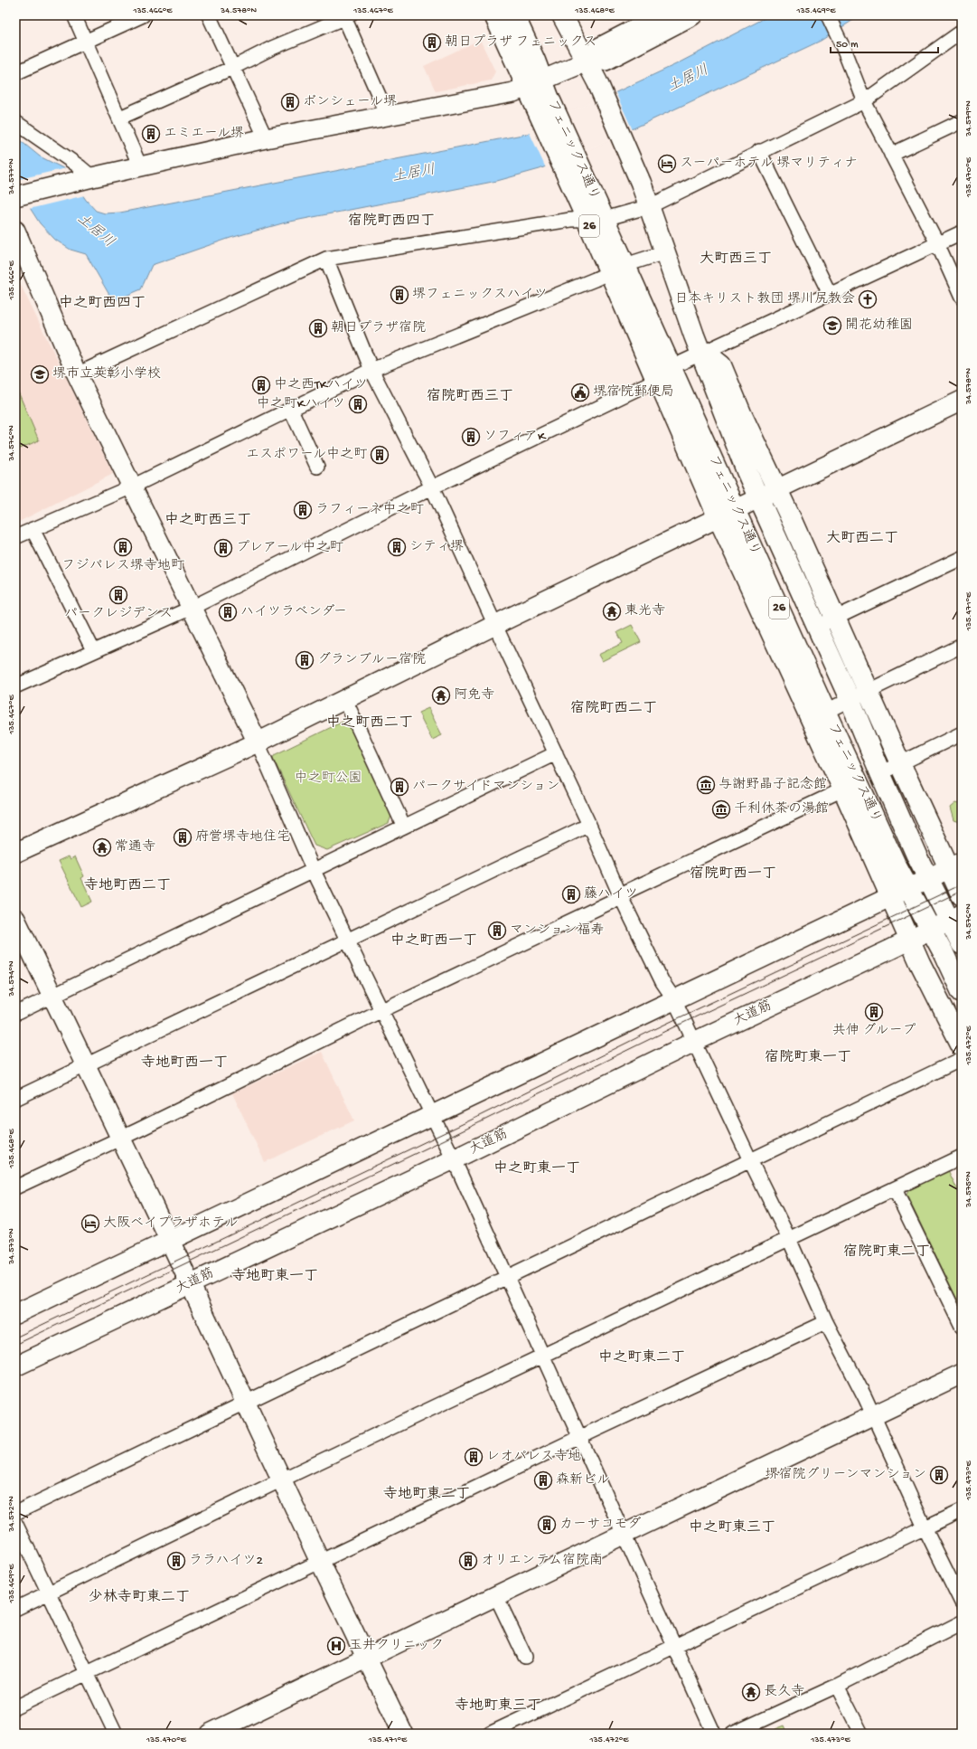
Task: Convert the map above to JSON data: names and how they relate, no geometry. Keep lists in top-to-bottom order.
{
  "streets": {
    "highway": ["フェニックス通り", "26"],
    "street": ["大道筋"]
  },
  "crossings": [
    ["フェニックス通り", "26"],
    ["フェニックス通り", "大道筋"],
    ["26", "大道筋"]
  ],
  "districts": [
    "宿院町西四丁",
    "大町西三丁",
    "中之町西四丁",
    "宿院町西三丁",
    "中之町西三丁",
    "大町西二丁",
    "宿院町西二丁",
    "中之町西二丁",
    "宿院町西一丁",
    "寺地町西二丁",
    "中之町西一丁",
    "宿院町東一丁",
    "寺地町西一丁",
    "中之町東一丁",
    "宿院町東二丁",
    "寺地町東一丁",
    "中之町東二丁",
    "寺地町東二丁",
    "中之町東三丁",
    "少林寺町東二丁",
    "寺地町東三丁"
  ],
  "water": ["土居川"],
  "parks": ["中之町公園"],
  "places": {
    "building": [
      "朝日プラザ フェニックス",
      "ボンシェール堺",
      "エミエール堺",
      "堺フェニックスハイツ",
      "朝日プラザ宿院",
      "中之西TKハイツ",
      "中之町Kハイツ",
      "ソフィアK",
      "エスポワール中之町",
      "ラフィーネ中之町",
      "フジパレス堺寺地町",
      "シティ堺",
      "プレアール中之町",
      "パークレジデンス",
      "ハイツラベンダー",
      "グランブルー宿院",
      "パークサイドマンション",
      "府営堺寺地住宅",
      "藤ハイツ",
      "マンション福寿",
      "共伸 グループ",
      "レオパレス寺地",
      "堺宿院グリーンマンション",
      "森新ビル",
      "カーサコモダ",
      "ララハイツ2",
      "オリエンテム宿院南"
    ],
    "hotel": ["スーパーホテル 堺マリティナ", "大阪ベイプラザホテル"],
    "church": ["日本キリスト教団 堺川尻教会"],
    "school or university": ["開花幼稚園", "堺市立英彰小学校"],
    "public building": ["堺宿院郵便局"],
    "temple": [
      "東光寺",
      "阿免寺",
      "常通寺",
      "長久寺"
    ],
    "museum": ["与謝野晶子記念館", "千利休茶の湯館"],
    "hospital": ["玉井クリニック"]
  },
  "scale_bar": "50 m",
  "coordinates": [
    "135.466°E",
    "34.578°N",
    "135.467°E",
    "135.468°E",
    "135.469°E",
    "34.579°N",
    "34.577°N",
    "135.470°E",
    "34.576°N",
    "135.471°E",
    "34.574°N",
    "135.472°E",
    "34.575°N",
    "34.573°N",
    "135.473°E",
    "34.572°N"
  ]
}
